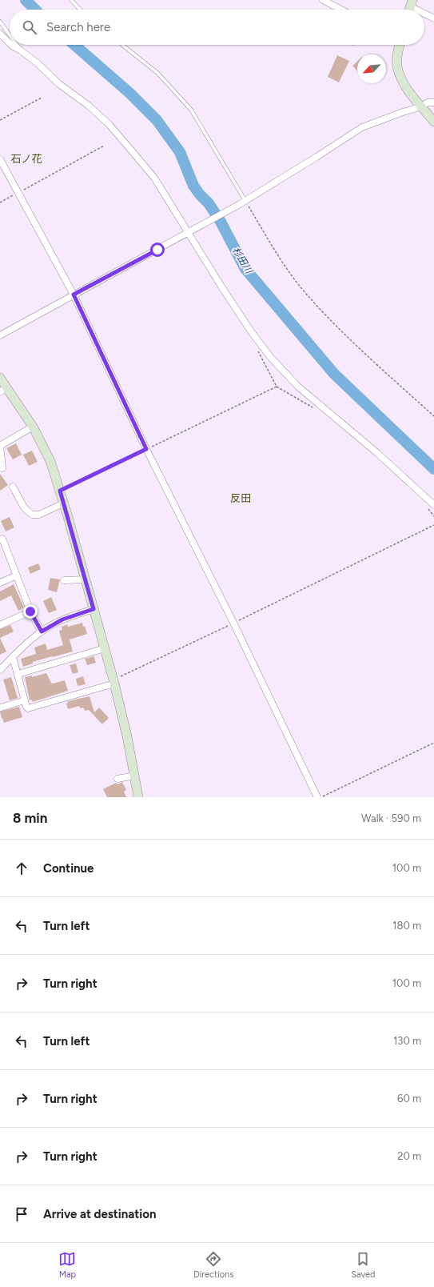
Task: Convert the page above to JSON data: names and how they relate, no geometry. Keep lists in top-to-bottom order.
{
  "districts": ["石ノ花", "反田"],
  "water": ["杉田川"],
  "north": "bottom left",
  "page": {
    "search": "Search here",
    "heading": ["8 min", "Walk · 590 m"],
    "list": [
      ["Continue", "100 m"],
      ["Turn left", "180 m"],
      ["Turn right", "100 m"],
      ["Turn left", "130 m"],
      ["Turn right", "60 m"],
      ["Turn right", "20 m"],
      "Arrive at destination"
    ],
    "nav": ["Map", "Directions", "Saved"]
  }
}
